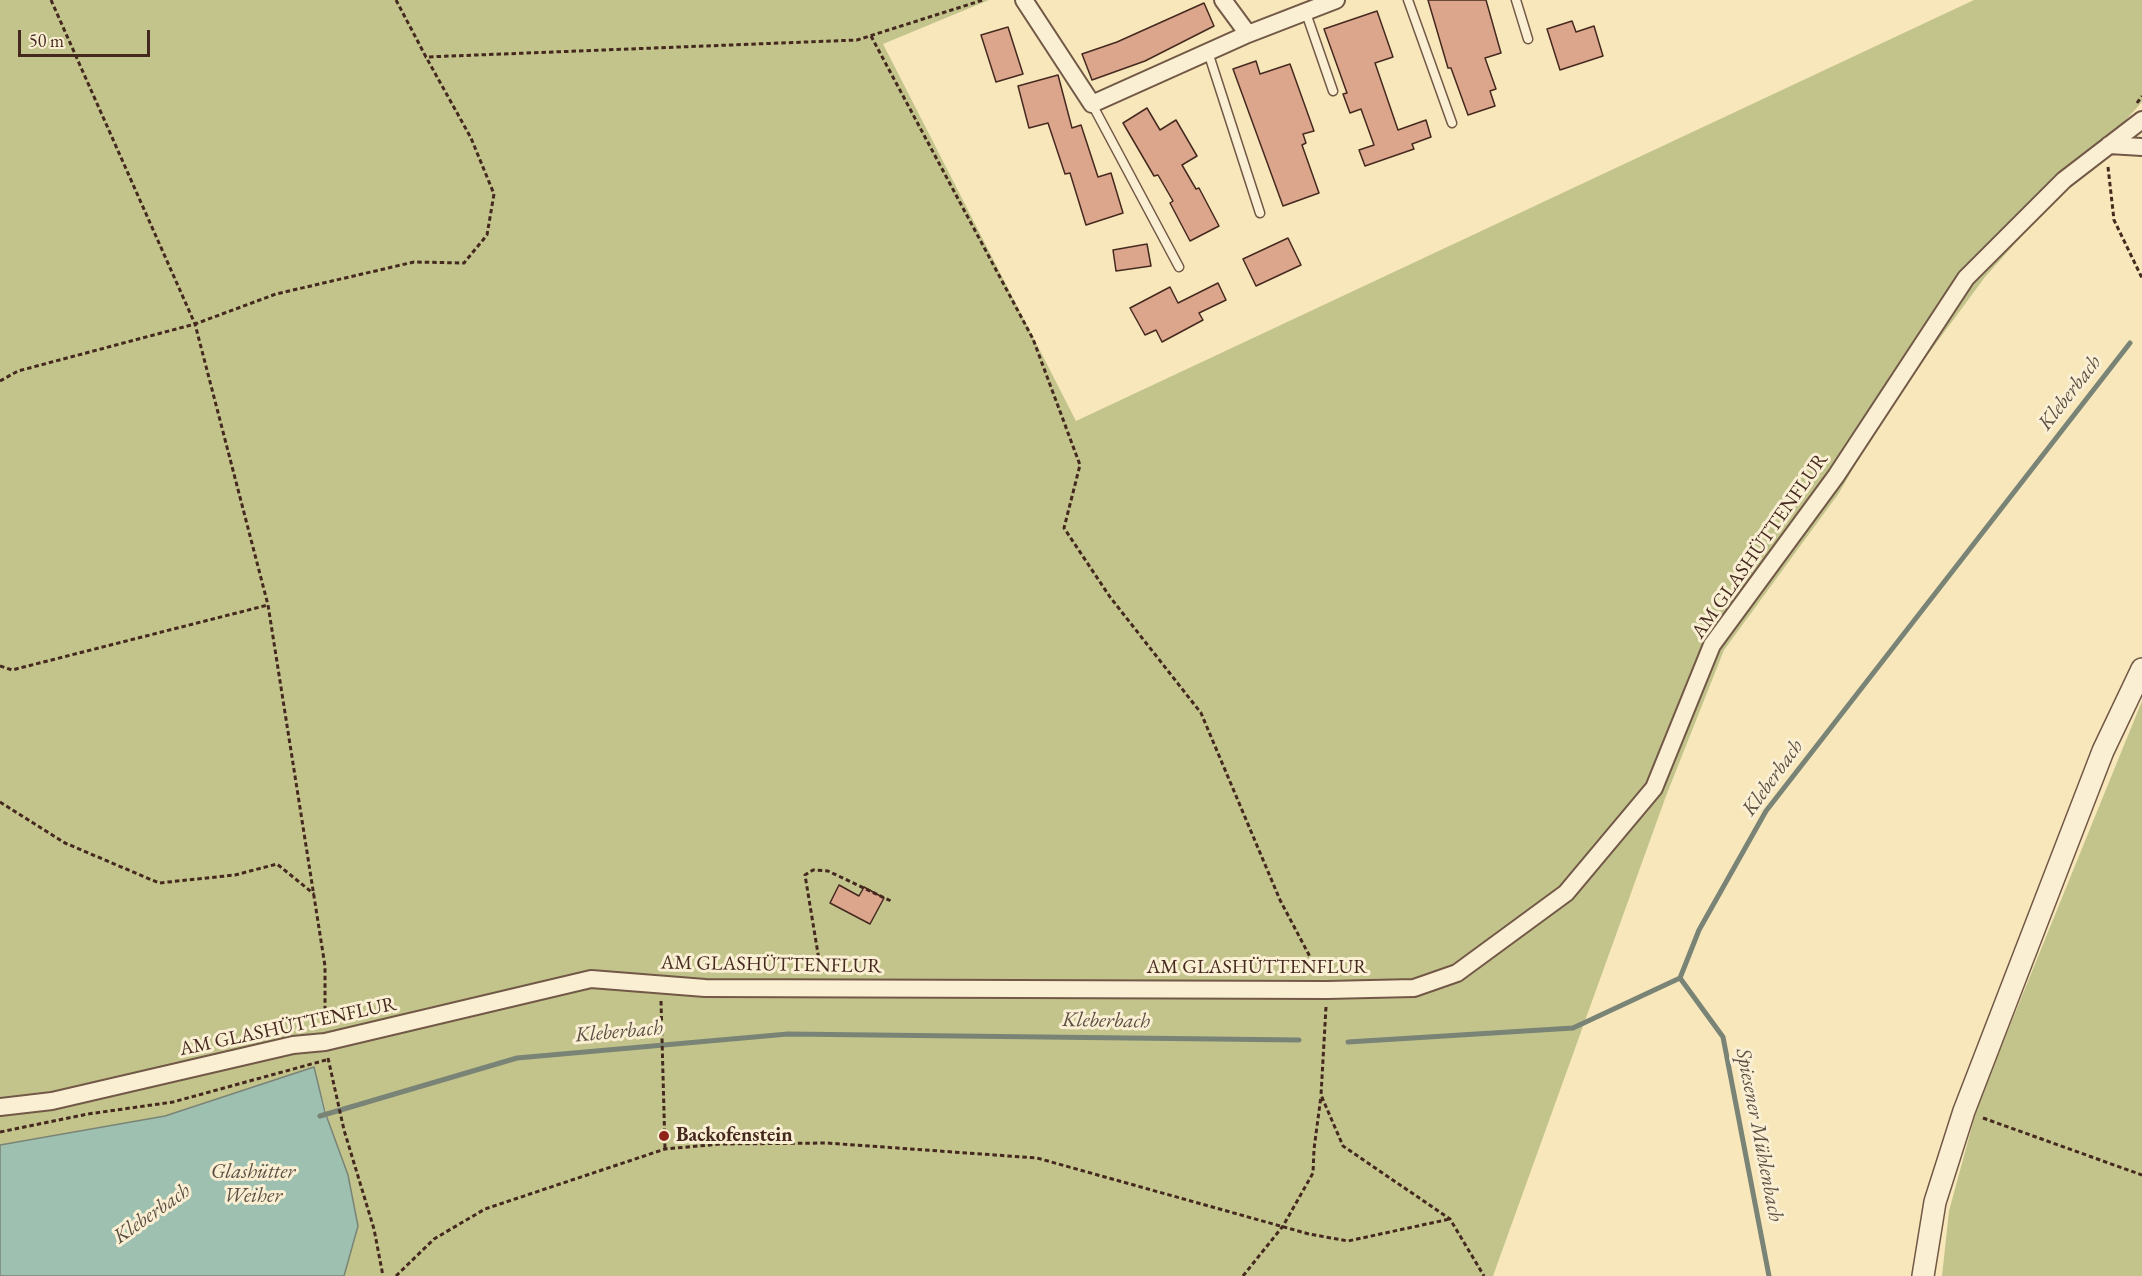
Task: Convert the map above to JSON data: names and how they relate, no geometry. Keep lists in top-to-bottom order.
{
  "streets": {
    "street": ["AM GLASHÜTTENFLUR"]
  },
  "water": ["Kleberbach", "Spiesener Mühlenbach", "Glashütter Weiher"],
  "places": ["Backofenstein"],
  "scale_bar": "50 m"
}
